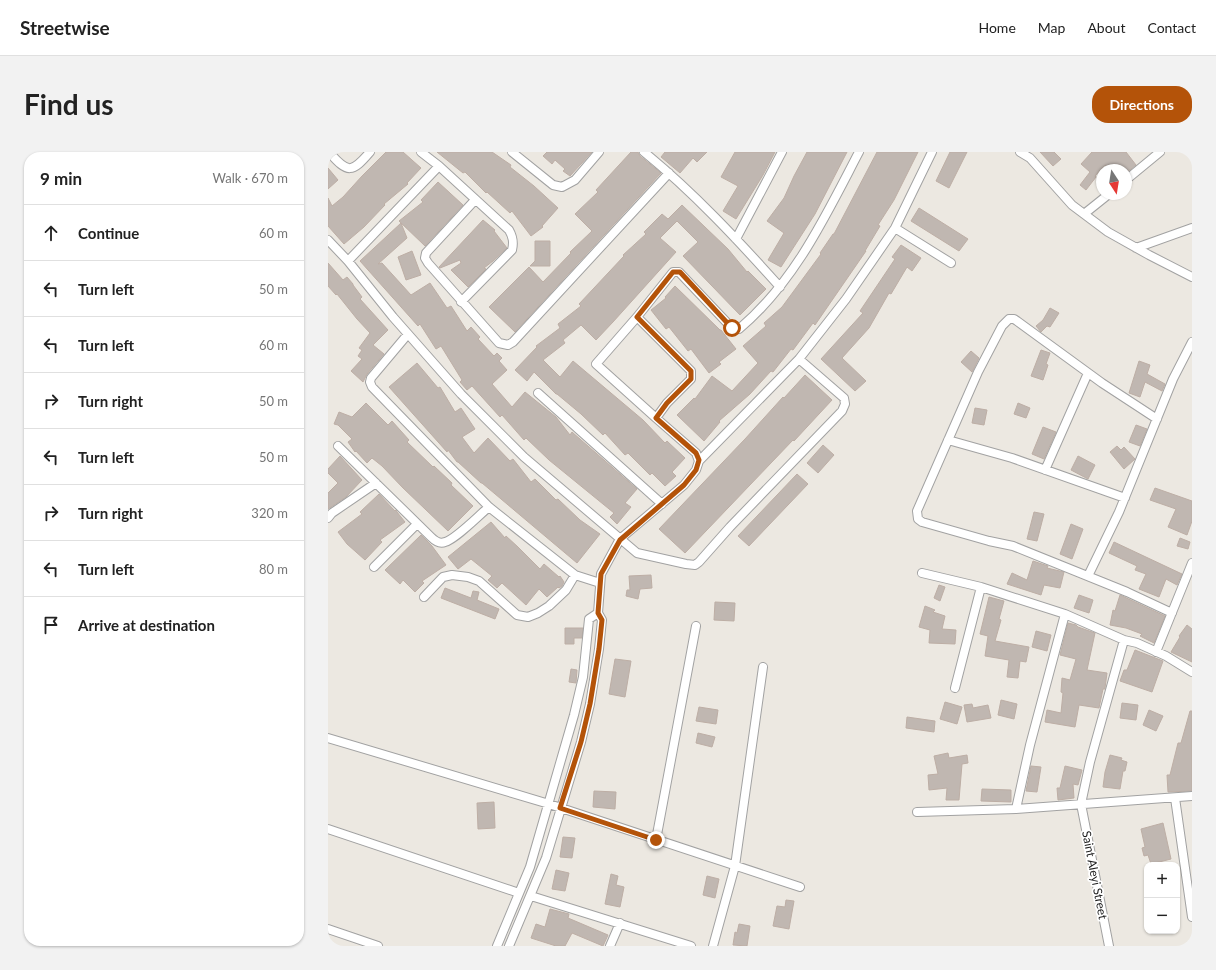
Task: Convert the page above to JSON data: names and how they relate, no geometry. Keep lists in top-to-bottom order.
{
  "streets": {
    "street": ["Saint Aleyi Street"]
  },
  "north": "bottom",
  "page": {
    "header": "Streetwise",
    "nav": [
      "Home",
      "Map",
      "About",
      "Contact"
    ],
    "buttons": "Directions",
    "title": "Find us",
    "heading": ["9 min", "Walk · 670 m"],
    "list": [
      ["Continue", "60 m"],
      ["Turn left", "50 m"],
      ["Turn left", "60 m"],
      ["Turn right", "50 m"],
      ["Turn left", "50 m"],
      ["Turn right", "320 m"],
      ["Turn left", "80 m"],
      "Arrive at destination"
    ],
    "map_buttons": ["+", "−"]
  }
}
